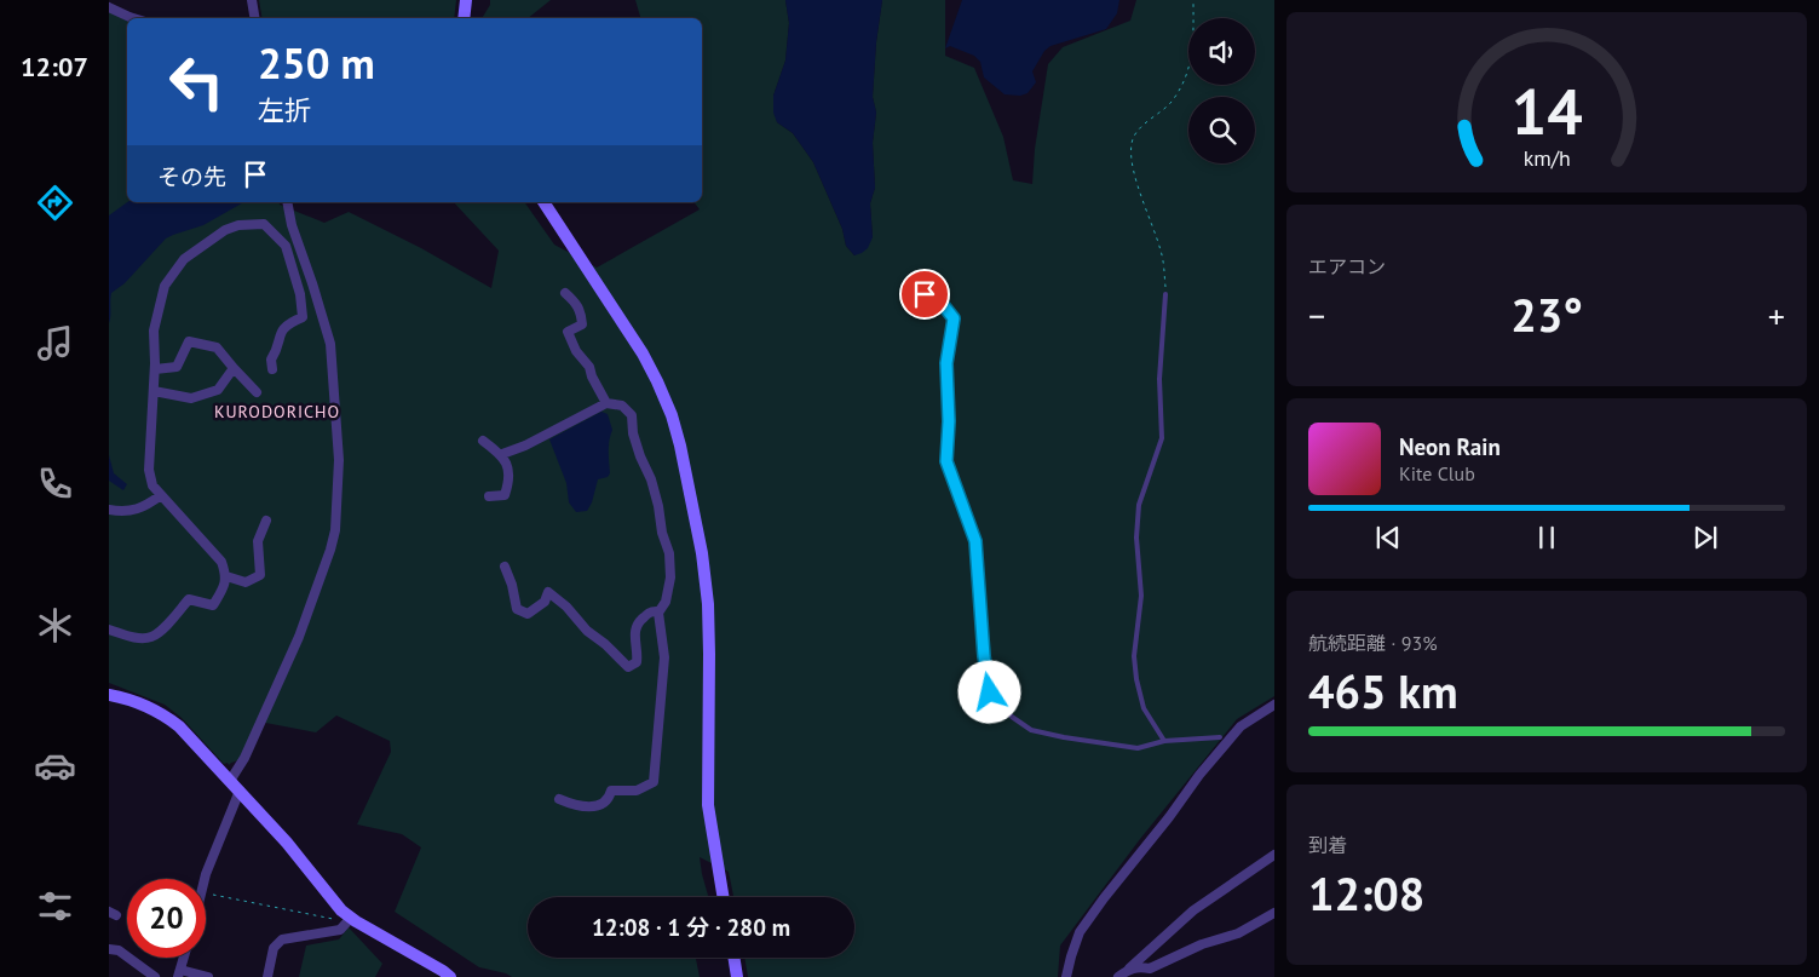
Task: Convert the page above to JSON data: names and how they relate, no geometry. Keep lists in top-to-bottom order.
{
  "districts": ["KURODORICHO"],
  "page": {
    "tabs": "12:07",
    "turn": ["250 m", "左折"],
    "then": "その先",
    "tile": [
      "エアコン",
      ["航続距離 · 93%", "465 km"],
      ["到着", "12:08"]
    ],
    "heat": ["−", "23°", "+"],
    "song": ["Neon Rain", "Kite Club"],
    "limit": "20",
    "trip": "12:08 · 1 分 · 280 m",
    "gauge": ["14", "km/h"]
  }
}
